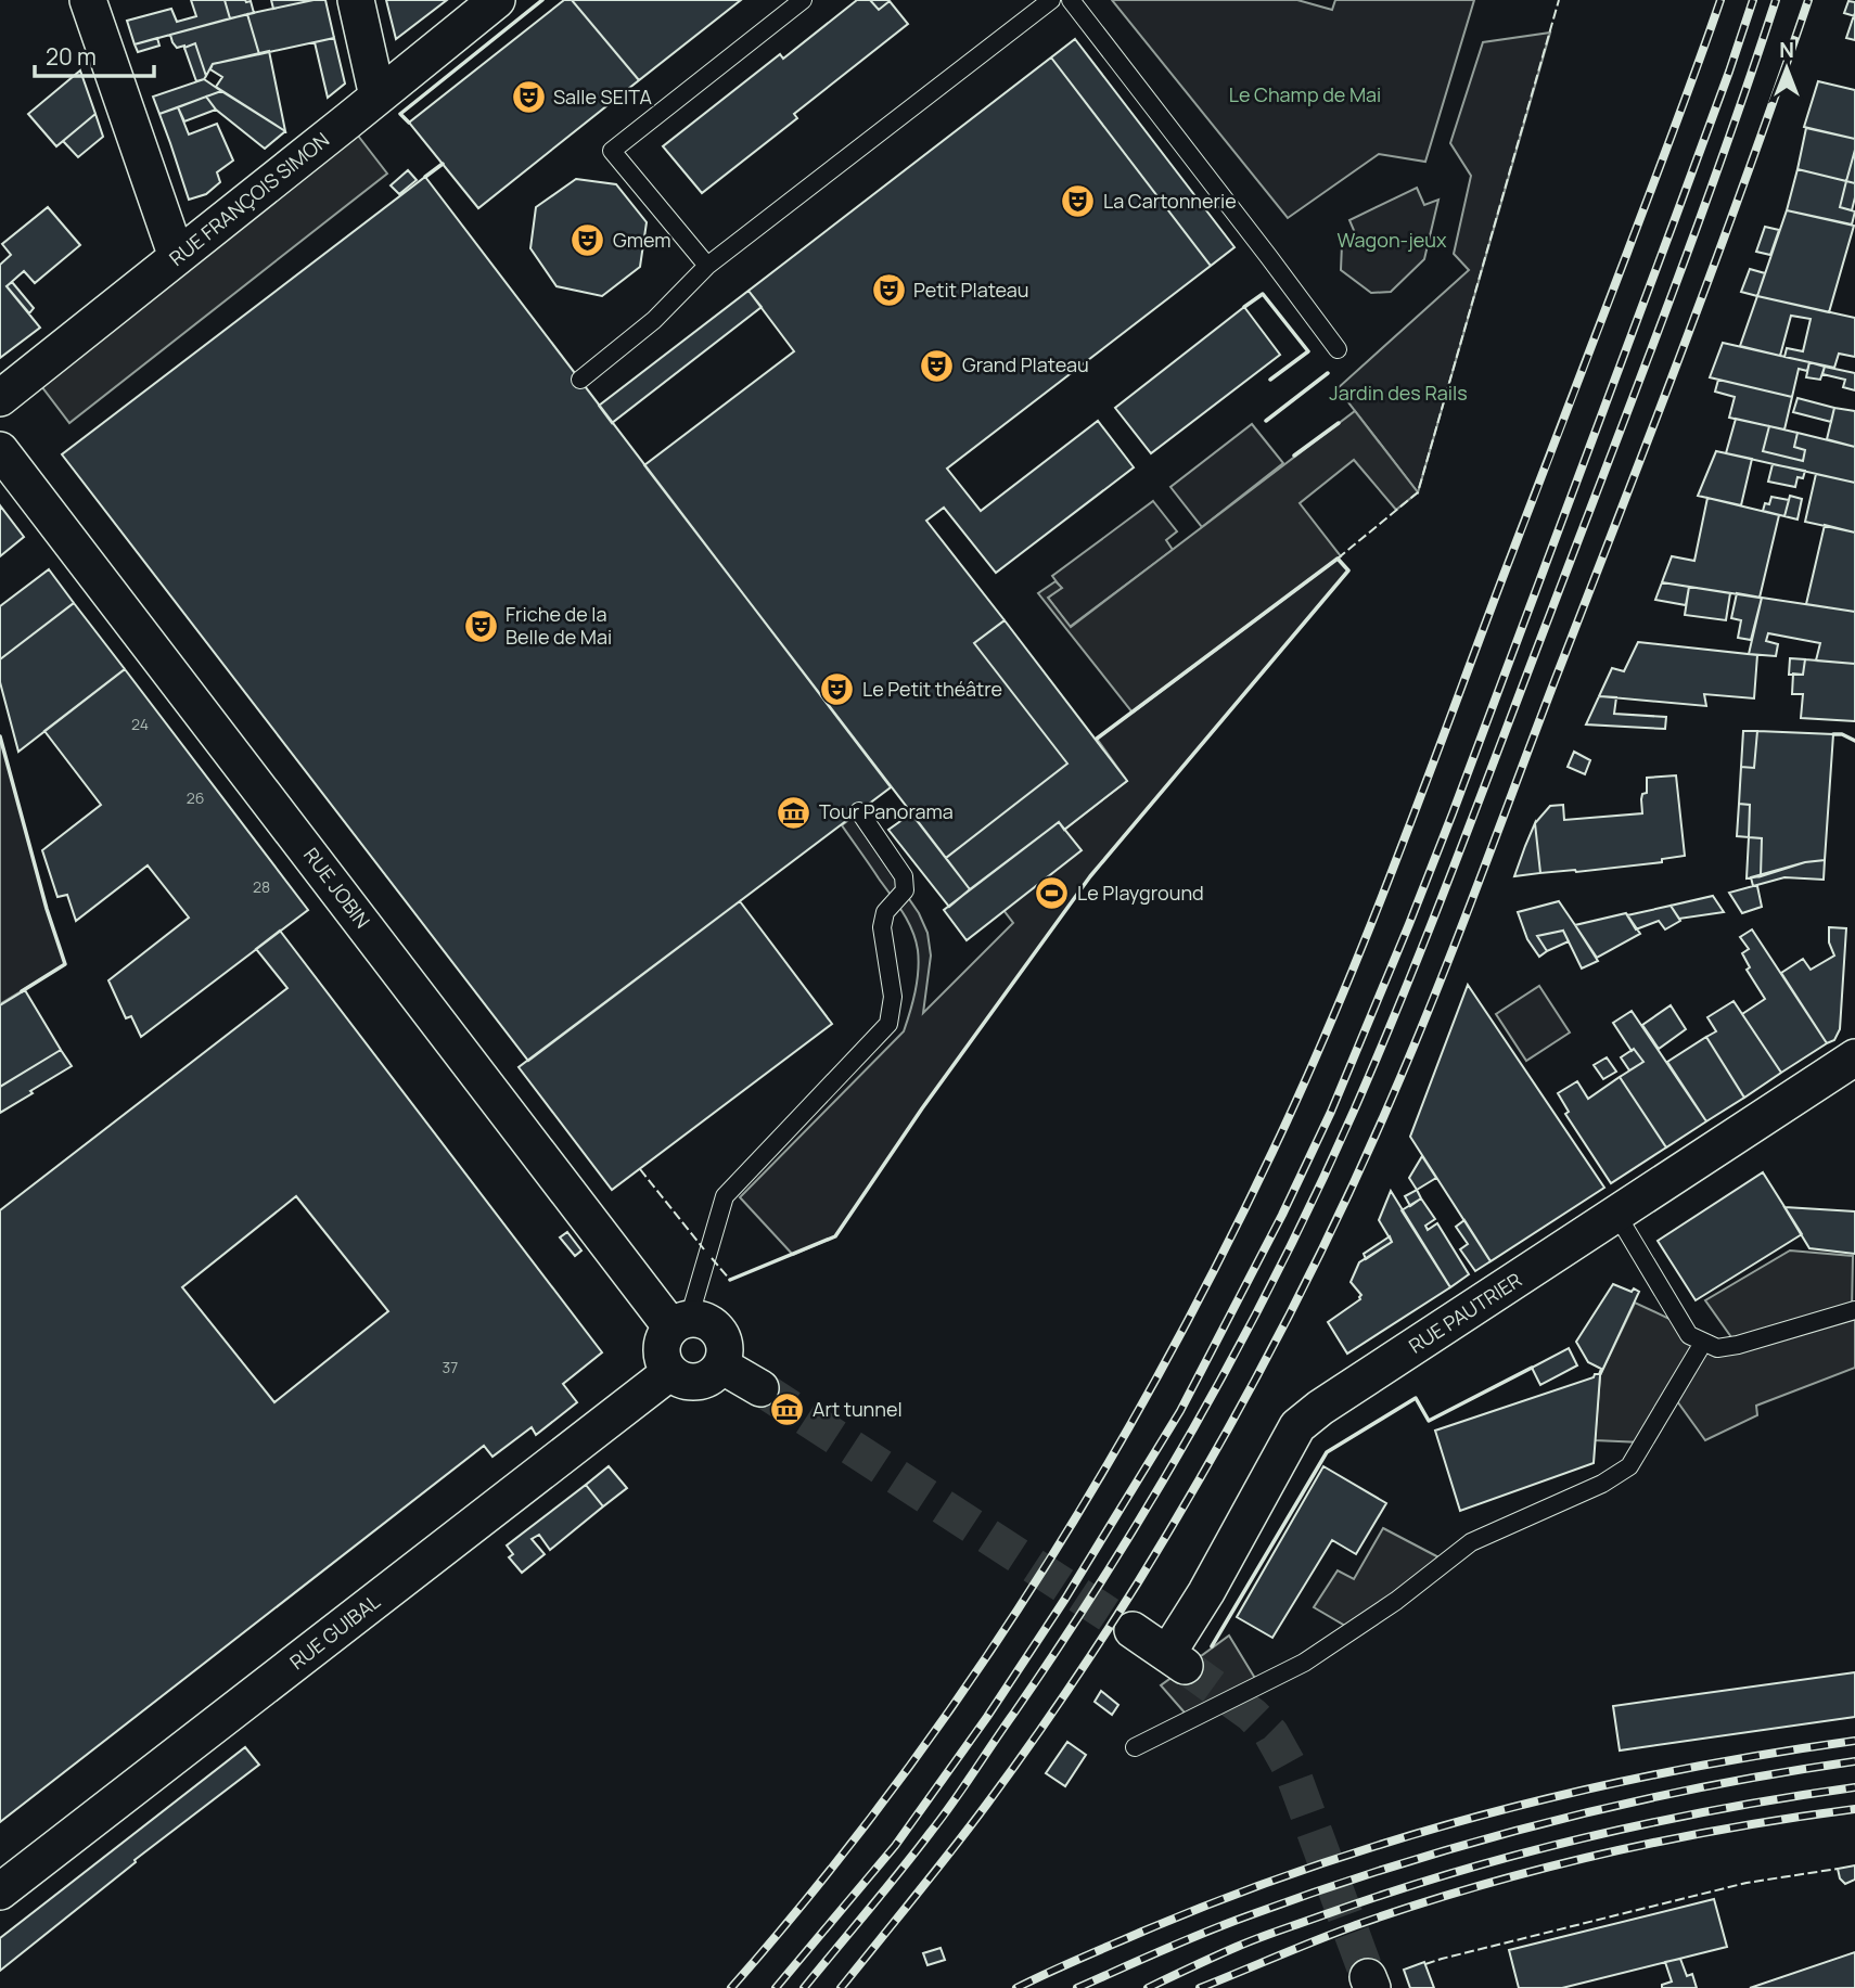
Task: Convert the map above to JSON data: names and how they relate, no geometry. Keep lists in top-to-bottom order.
{
  "streets": {
    "street": [
      "RUE FRANÇOIS SIMON",
      "RUE JOBIN",
      "RUE PAUTRIER",
      "RUE GUIBAL"
    ]
  },
  "crossings": [
    ["RUE JOBIN", "RUE GUIBAL"]
  ],
  "parks": ["Le Champ de Mai", "Wagon-jeux", "Jardin des Rails"],
  "places": {
    "theatre": [
      "Salle SEITA",
      "La Cartonnerie",
      "Gmem",
      "Petit Plateau",
      "Grand Plateau",
      "Friche de la Belle de Mai",
      "Le Petit théâtre"
    ],
    "museum": ["Tour Panorama", "Art tunnel"],
    "sports": ["Le Playground"]
  },
  "house_numbers": [
    "24",
    "26",
    "28",
    "37"
  ],
  "scale_bar": "20 m",
  "north": "top"
}
